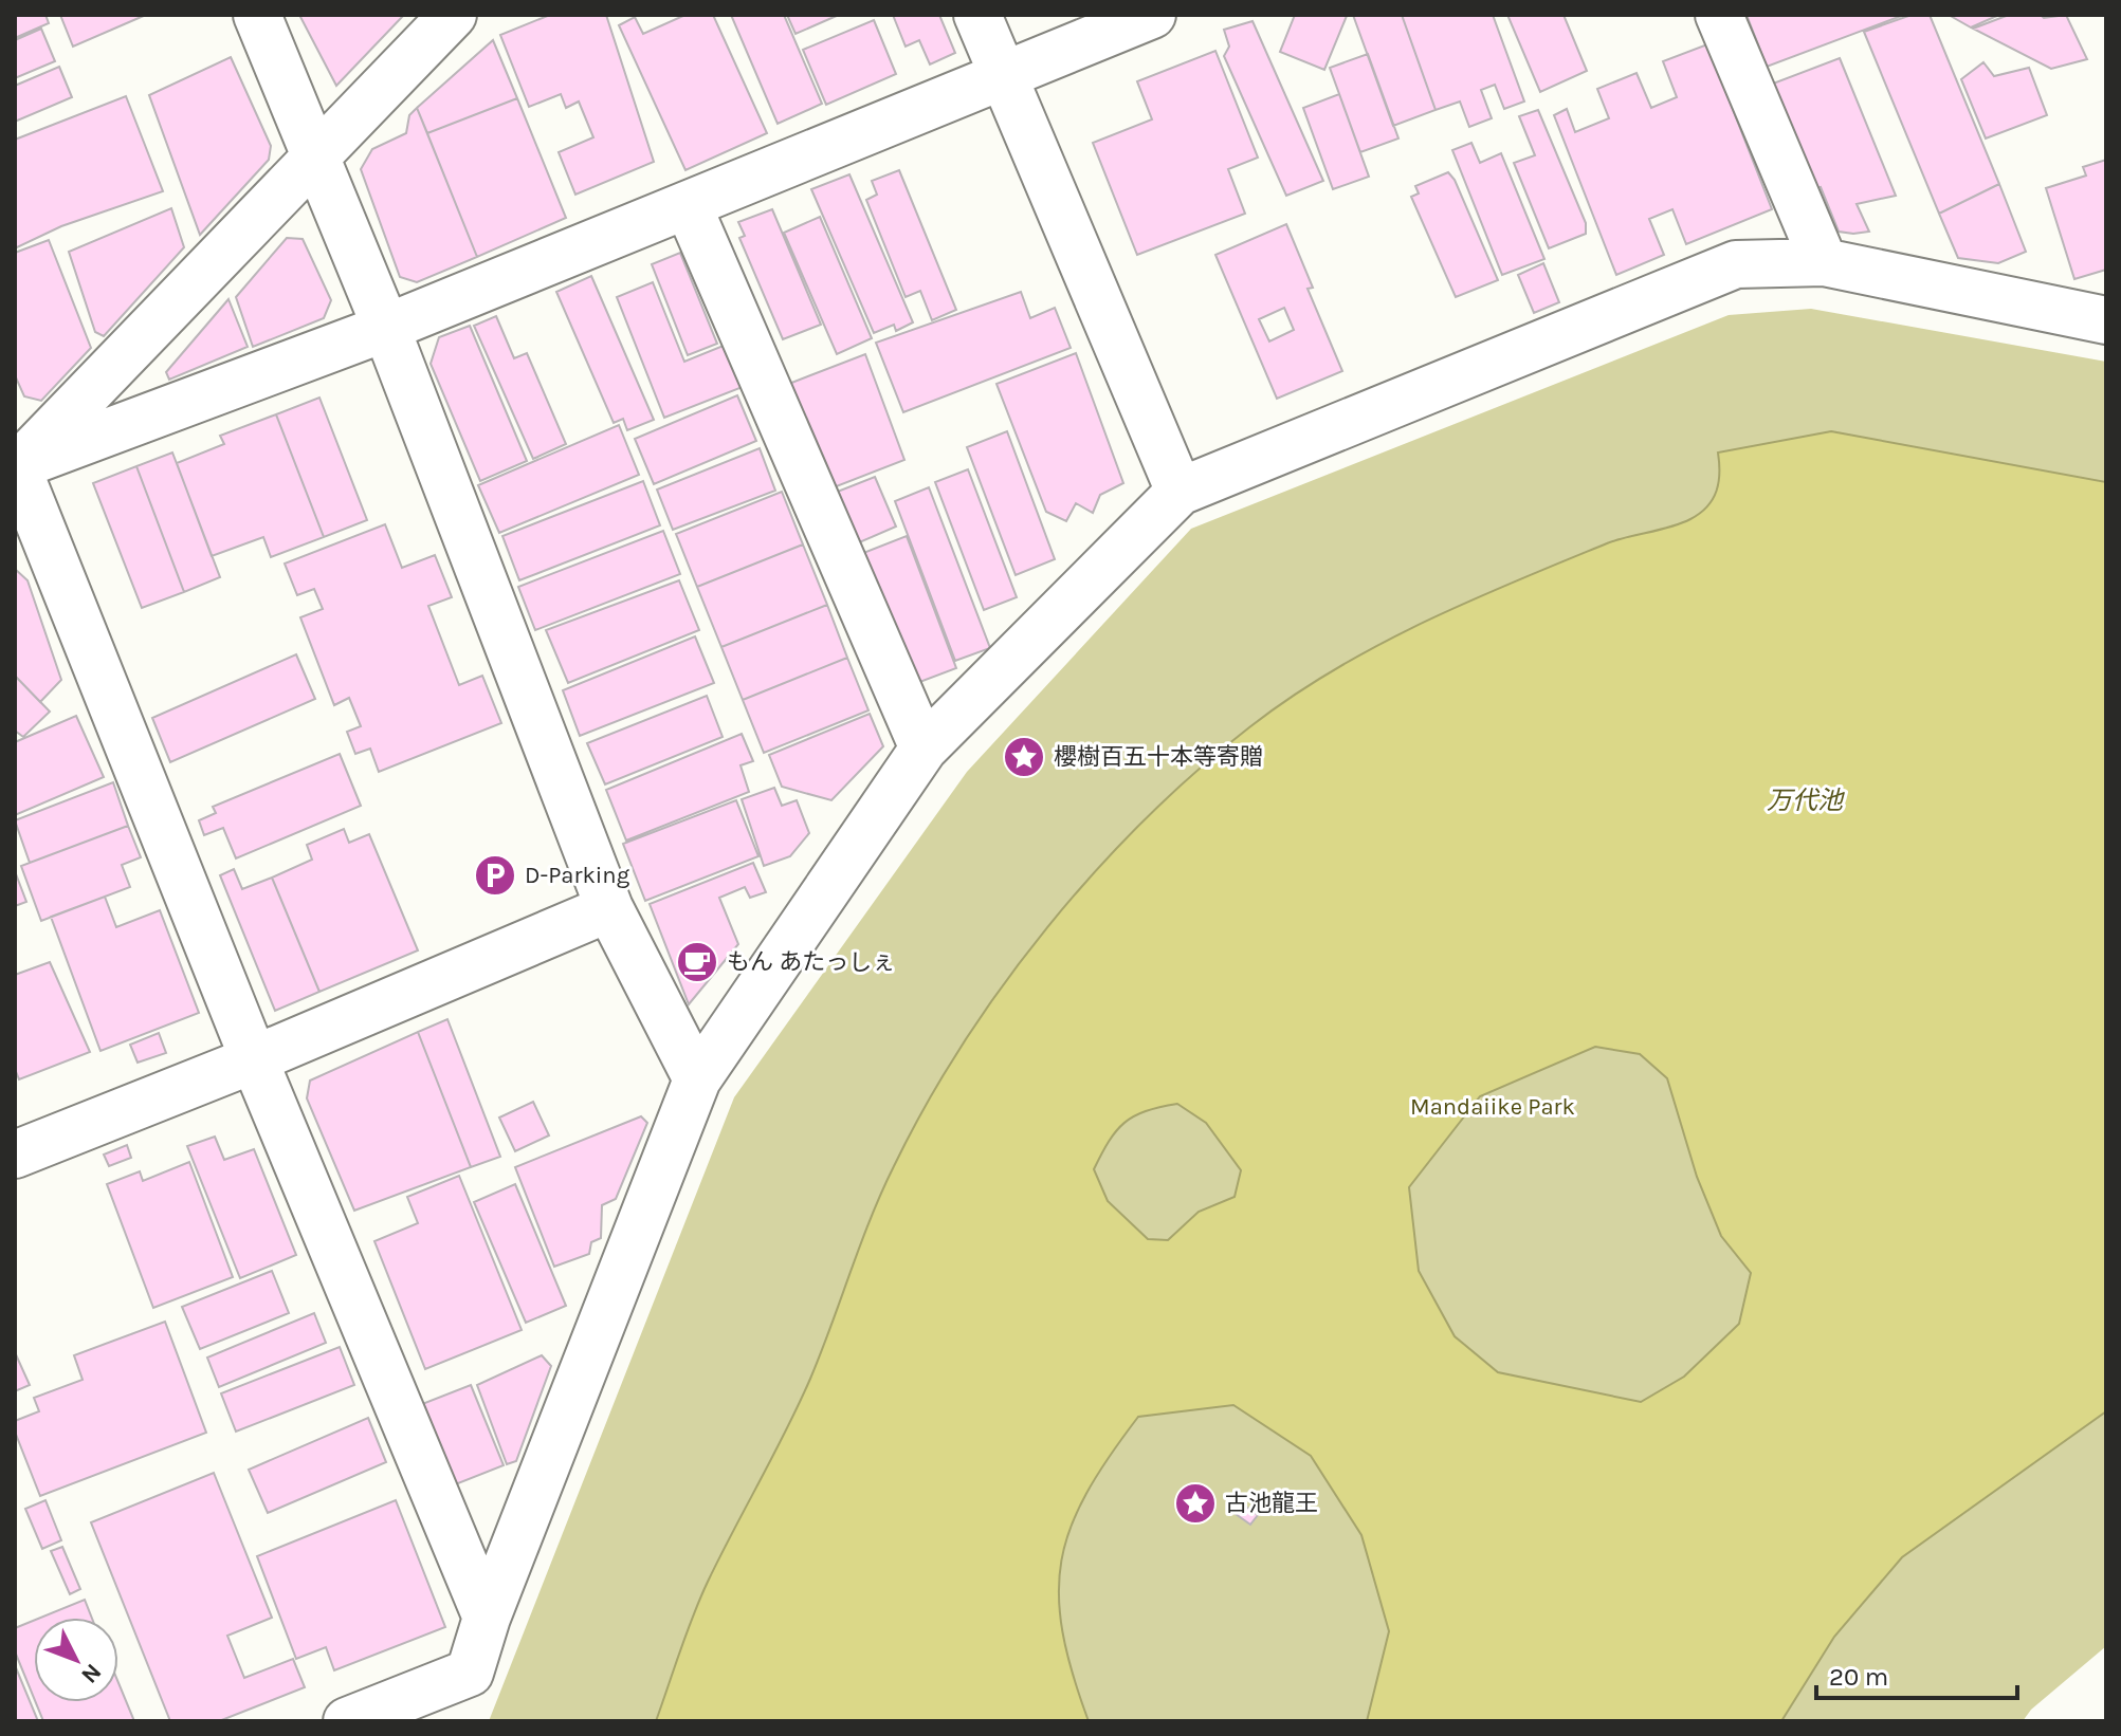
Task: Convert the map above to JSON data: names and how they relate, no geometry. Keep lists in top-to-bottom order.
{
  "water": ["万代池"],
  "parks": ["Mandaiike Park"],
  "places": {
    "place": ["櫻樹百五十本等寄贈", "古池龍王"],
    "parking": ["D-Parking"],
    "cafe": ["もん あたっしぇ"]
  },
  "scale_bar": "20 m",
  "north": "bottom right"
}
